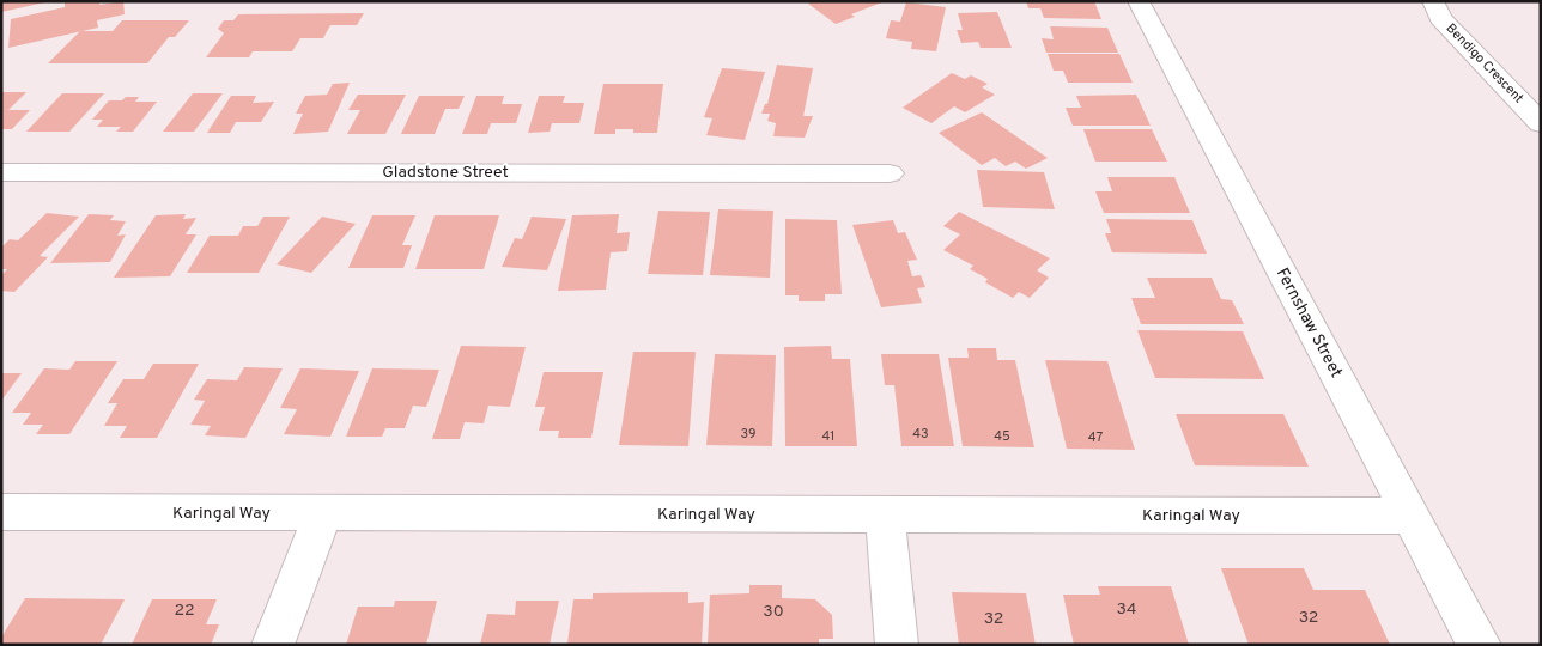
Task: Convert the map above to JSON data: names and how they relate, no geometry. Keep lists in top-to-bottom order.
{
  "streets": {
    "street": [
      "Bendigo Crescent",
      "Gladstone Street",
      "Fernshaw Street",
      "Karingal Way"
    ]
  },
  "crossings": [
    ["Fernshaw Street", "Karingal Way"]
  ],
  "house_numbers": [
    "39",
    "43",
    "41",
    "45",
    "47",
    "34",
    "22",
    "30",
    "32",
    "32"
  ]
}
